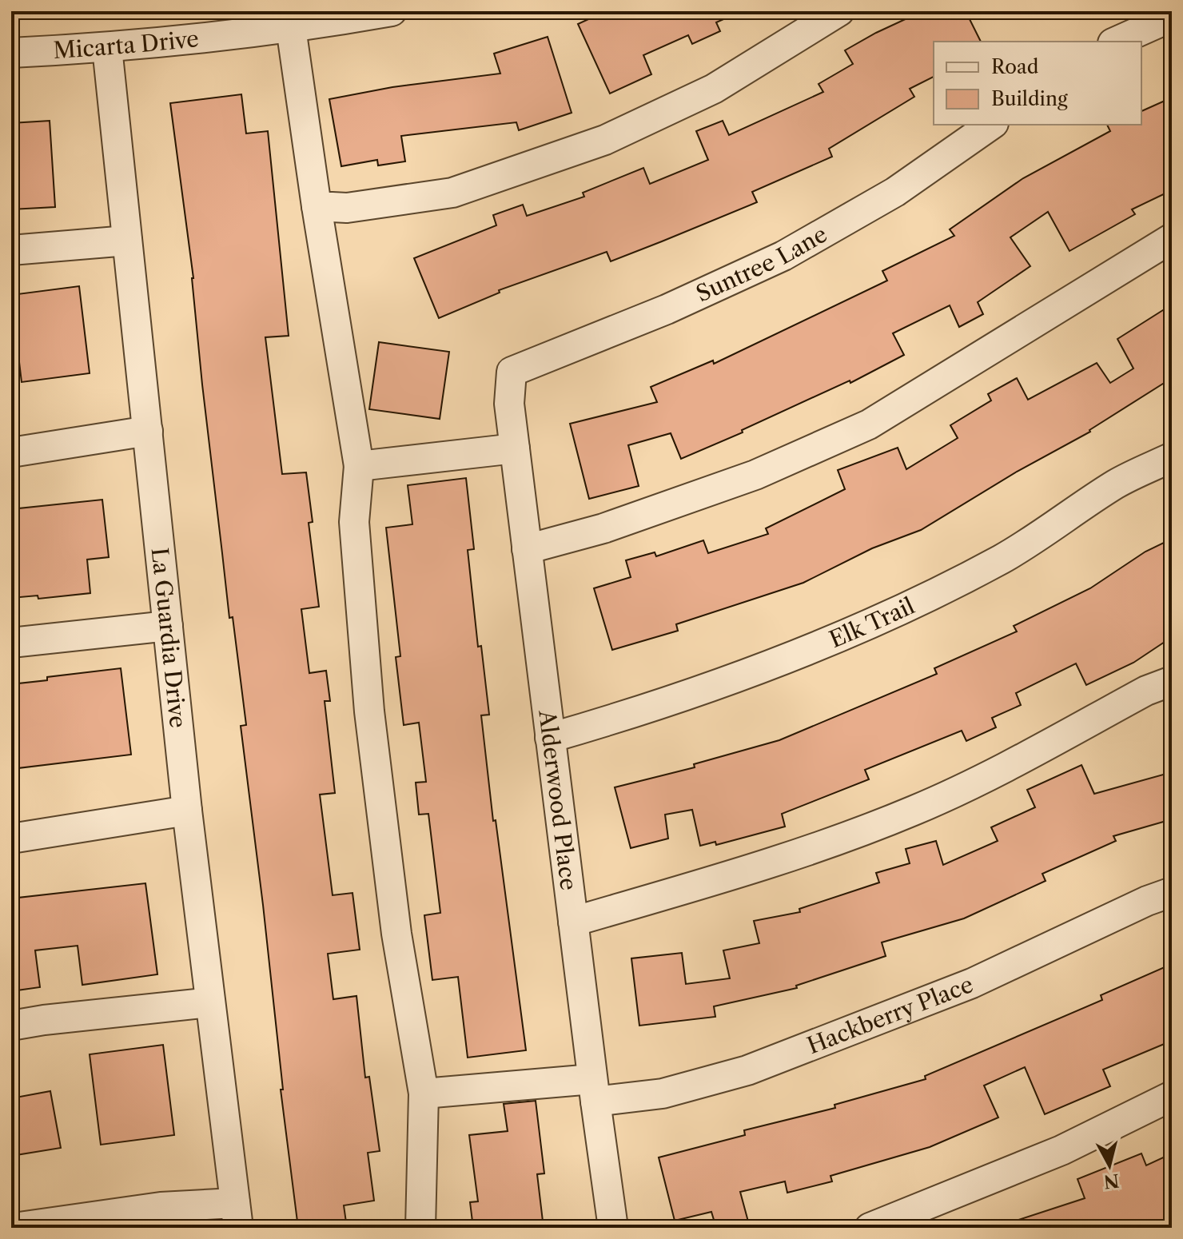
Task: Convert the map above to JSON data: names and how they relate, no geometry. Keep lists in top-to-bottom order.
{
  "streets": {
    "street": [
      "Micarta Drive",
      "Suntree Lane",
      "Elk Trail",
      "La Guardia Drive",
      "Alderwood Place",
      "Hackberry Place"
    ]
  },
  "crossings": [
    ["Micarta Drive", "La Guardia Drive"],
    ["Suntree Lane", "Alderwood Place"],
    ["Elk Trail", "Alderwood Place"],
    ["Alderwood Place", "Hackberry Place"]
  ],
  "legend": ["Road", "Building"],
  "north": "bottom"
}
